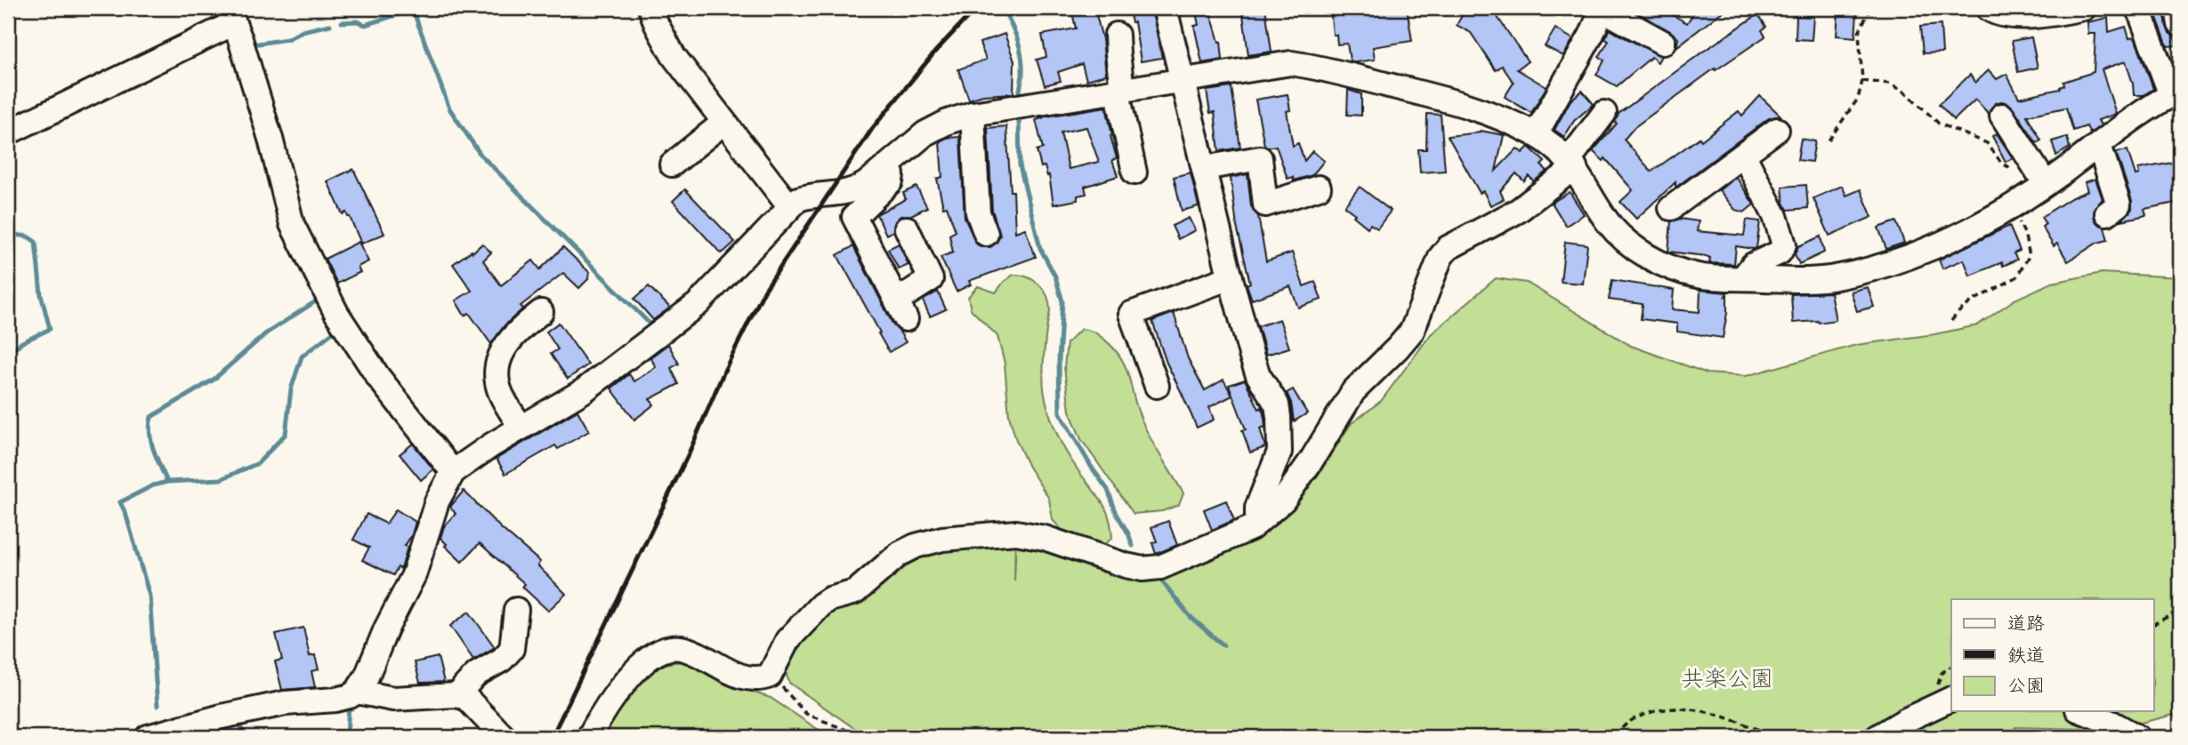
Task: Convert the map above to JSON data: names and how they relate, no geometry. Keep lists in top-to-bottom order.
{
  "parks": ["共楽公園"],
  "legend": ["道路", "鉄道", "公園"]
}
